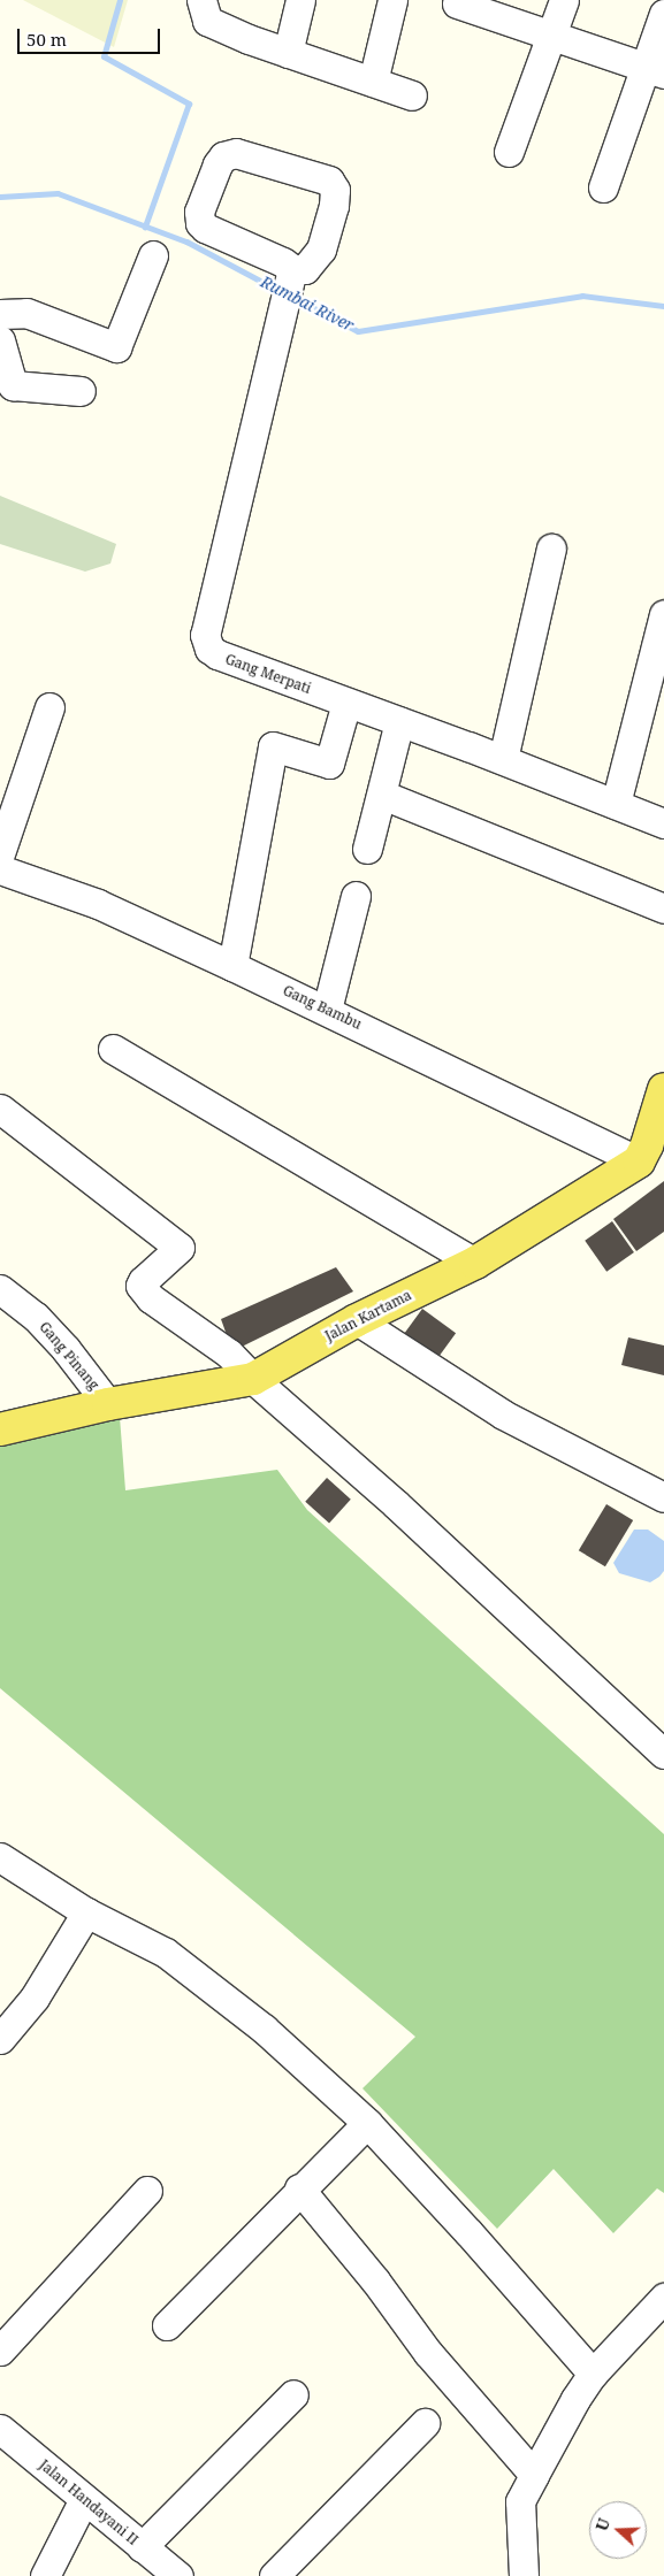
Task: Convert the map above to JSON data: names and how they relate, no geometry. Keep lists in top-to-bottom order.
{
  "streets": {
    "main road": ["Jalan Kartama"],
    "street": [
      "Gang Merpati",
      "Gang Bambu",
      "Gang Pinang",
      "Jalan Handayani II"
    ]
  },
  "crossings": [
    ["Gang Bambu", "Jalan Kartama"],
    ["Jalan Kartama", "Gang Pinang"]
  ],
  "water": ["Rumbai River"],
  "scale_bar": "50 m",
  "north": "left"
}
